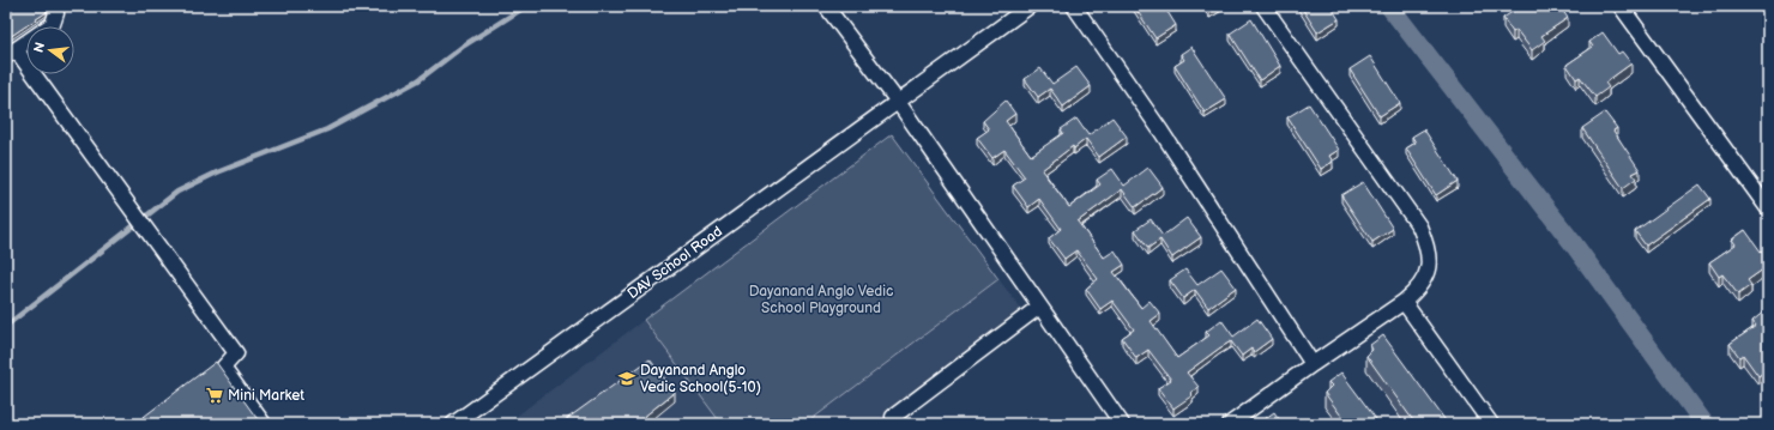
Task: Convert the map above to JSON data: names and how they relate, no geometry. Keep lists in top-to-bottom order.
{
  "streets": {
    "street": ["DAV School Road"]
  },
  "parks": ["Dayanand Anglo Vedic School Playground"],
  "places": {
    "school or university": ["Dayanand Anglo Vedic School(5-10)"],
    "supermarket": ["Mini Market"]
  },
  "north": "left"
}
